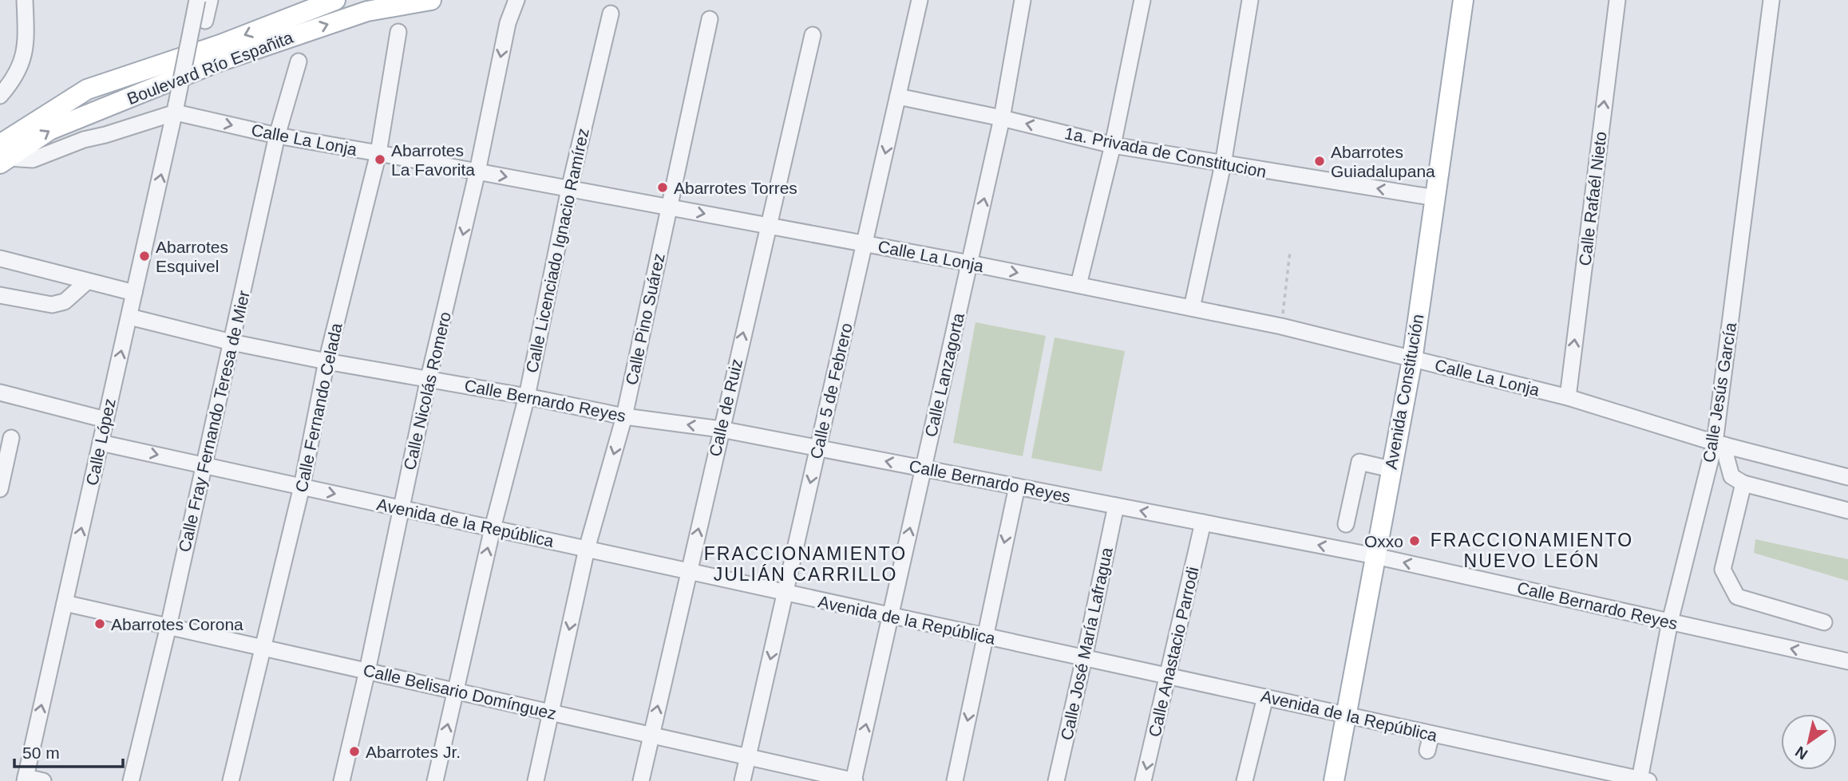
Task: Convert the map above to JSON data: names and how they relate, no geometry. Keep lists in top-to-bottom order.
{
  "streets": {
    "main road": ["Boulevard Río Españita", "Avenida Constitución"],
    "street": [
      "Calle La Lonja",
      "1a. Privada de Constitucion",
      "Calle Rafaél Nieto",
      "Calle Licenciado Ignacio Ramírez",
      "Calle Pino Suárez",
      "Calle Lanzagorta",
      "Calle Nicolás Romero",
      "Calle 5 de Febrero",
      "Calle Jesús García",
      "Calle Bernardo Reyes",
      "Calle Fernando Celada",
      "Calle de Ruiz",
      "Calle Fray Fernando Teresa de Mier",
      "Calle López",
      "Avenida de la República",
      "Calle José María Lafragua",
      "Calle Anastacio Parrodi",
      "Calle Belisario Domínguez"
    ]
  },
  "crossings": [
    ["Calle La Lonja", "Calle Rafaél Nieto"],
    ["Calle La Lonja", "Calle Licenciado Ignacio Ramírez"],
    ["Calle La Lonja", "Calle Pino Suárez"],
    ["Calle La Lonja", "Calle Lanzagorta"],
    ["Calle La Lonja", "Calle Nicolás Romero"],
    ["Calle La Lonja", "Calle 5 de Febrero"],
    ["Calle La Lonja", "Avenida Constitución"],
    ["Calle La Lonja", "Calle Jesús García"],
    ["Calle La Lonja", "Calle Fernando Celada"],
    ["Calle La Lonja", "Calle de Ruiz"],
    ["Calle La Lonja", "Calle Fray Fernando Teresa de Mier"],
    ["Calle La Lonja", "Calle López"],
    ["1a. Privada de Constitucion", "Calle Lanzagorta"],
    ["1a. Privada de Constitucion", "Calle 5 de Febrero"],
    ["1a. Privada de Constitucion", "Avenida Constitución"],
    ["Calle Licenciado Ignacio Ramírez", "Calle Bernardo Reyes"],
    ["Calle Licenciado Ignacio Ramírez", "Avenida de la República"],
    ["Calle Licenciado Ignacio Ramírez", "Calle Belisario Domínguez"],
    ["Calle Pino Suárez", "Calle Bernardo Reyes"],
    ["Calle Pino Suárez", "Avenida de la República"],
    ["Calle Pino Suárez", "Calle Belisario Domínguez"],
    ["Calle Lanzagorta", "Calle Bernardo Reyes"],
    ["Calle Lanzagorta", "Avenida de la República"],
    ["Calle Lanzagorta", "Calle Belisario Domínguez"],
    ["Calle Nicolás Romero", "Calle Bernardo Reyes"],
    ["Calle Nicolás Romero", "Avenida de la República"],
    ["Calle Nicolás Romero", "Calle Belisario Domínguez"],
    ["Calle 5 de Febrero", "Calle Bernardo Reyes"],
    ["Calle 5 de Febrero", "Avenida de la República"],
    ["Calle 5 de Febrero", "Calle Belisario Domínguez"],
    ["Avenida Constitución", "Calle Bernardo Reyes"],
    ["Avenida Constitución", "Avenida de la República"],
    ["Calle Jesús García", "Calle Bernardo Reyes"],
    ["Calle Jesús García", "Avenida de la República"],
    ["Calle Bernardo Reyes", "Calle Fernando Celada"],
    ["Calle Bernardo Reyes", "Calle de Ruiz"],
    ["Calle Bernardo Reyes", "Calle Fray Fernando Teresa de Mier"],
    ["Calle Bernardo Reyes", "Calle López"],
    ["Calle Bernardo Reyes", "Calle José María Lafragua"],
    ["Calle Bernardo Reyes", "Calle Anastacio Parrodi"],
    ["Calle Fernando Celada", "Avenida de la República"],
    ["Calle Fernando Celada", "Calle Belisario Domínguez"],
    ["Calle de Ruiz", "Avenida de la República"],
    ["Calle de Ruiz", "Calle Belisario Domínguez"],
    ["Calle Fray Fernando Teresa de Mier", "Avenida de la República"],
    ["Calle Fray Fernando Teresa de Mier", "Calle Belisario Domínguez"],
    ["Calle López", "Avenida de la República"],
    ["Calle López", "Calle Belisario Domínguez"],
    ["Avenida de la República", "Calle José María Lafragua"],
    ["Avenida de la República", "Calle Anastacio Parrodi"]
  ],
  "one_way": [
    "1a. Privada de Constitucion",
    "Calle Rafaél Nieto",
    "Calle Pino Suárez",
    "Calle Nicolás Romero",
    "Calle 5 de Febrero",
    "Calle Bernardo Reyes",
    "Calle de Ruiz",
    "Calle López"
  ],
  "districts": ["FRACCIONAMIENTO NUEVO LEÓN", "FRACCIONAMIENTO JULIÁN CARRILLO"],
  "places": [
    "Abarrotes La Favorita",
    "Abarrotes Guiadalupana",
    "Abarrotes Torres",
    "Abarrotes Esquivel",
    "Oxxo",
    "Abarrotes Corona",
    "Abarrotes Jr."
  ],
  "scale_bar": "50 m",
  "north": "bottom left"
}
